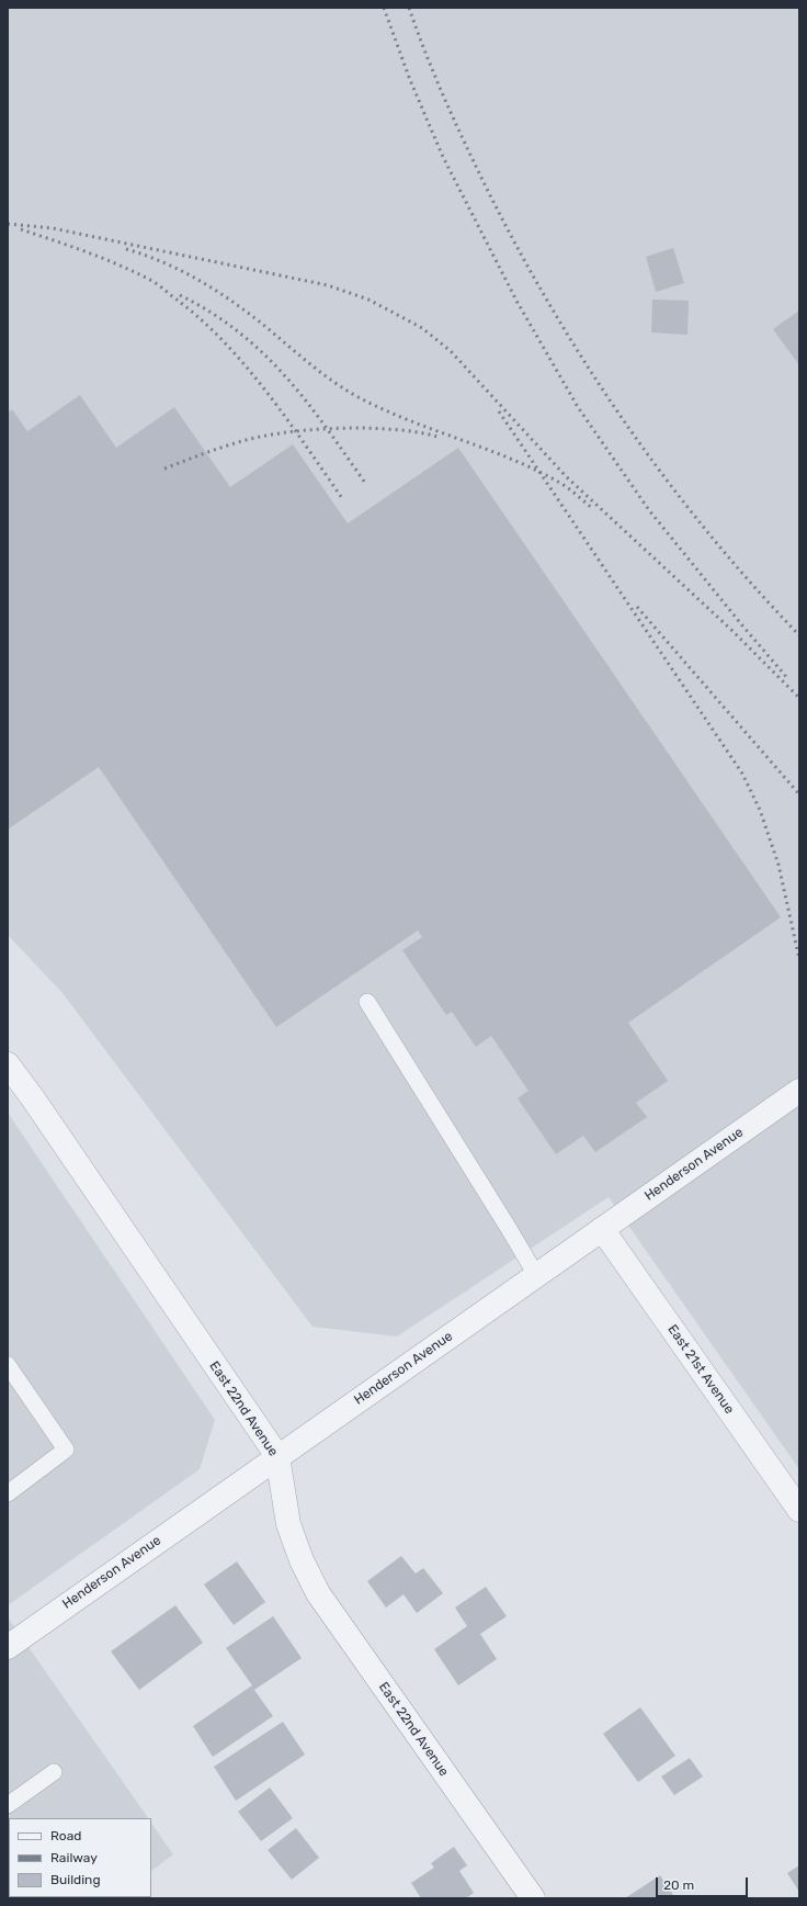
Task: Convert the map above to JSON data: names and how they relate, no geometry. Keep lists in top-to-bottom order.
{
  "streets": {
    "street": ["Henderson Avenue", "East 21st Avenue", "East 22nd Avenue"]
  },
  "crossings": [
    ["Henderson Avenue", "East 21st Avenue"],
    ["Henderson Avenue", "East 22nd Avenue"]
  ],
  "legend": ["Road", "Railway", "Building"],
  "scale_bar": "20 m"
}
